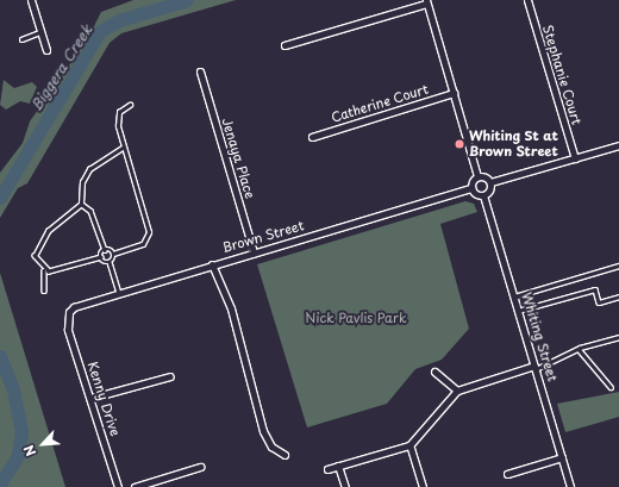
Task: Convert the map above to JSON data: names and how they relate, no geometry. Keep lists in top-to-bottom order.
{
  "streets": {
    "street": [
      "Stephanie Court",
      "Catherine Court",
      "Jenaya Place",
      "Brown Street",
      "Whiting Street",
      "Kenny Drive"
    ]
  },
  "crossings": [
    ["Jenaya Place", "Brown Street"],
    ["Brown Street", "Kenny Drive"]
  ],
  "water": ["Biggera Creek"],
  "parks": ["Nick Pavlis Park"],
  "places": ["Whiting St at Brown Street"],
  "north": "bottom left"
}
